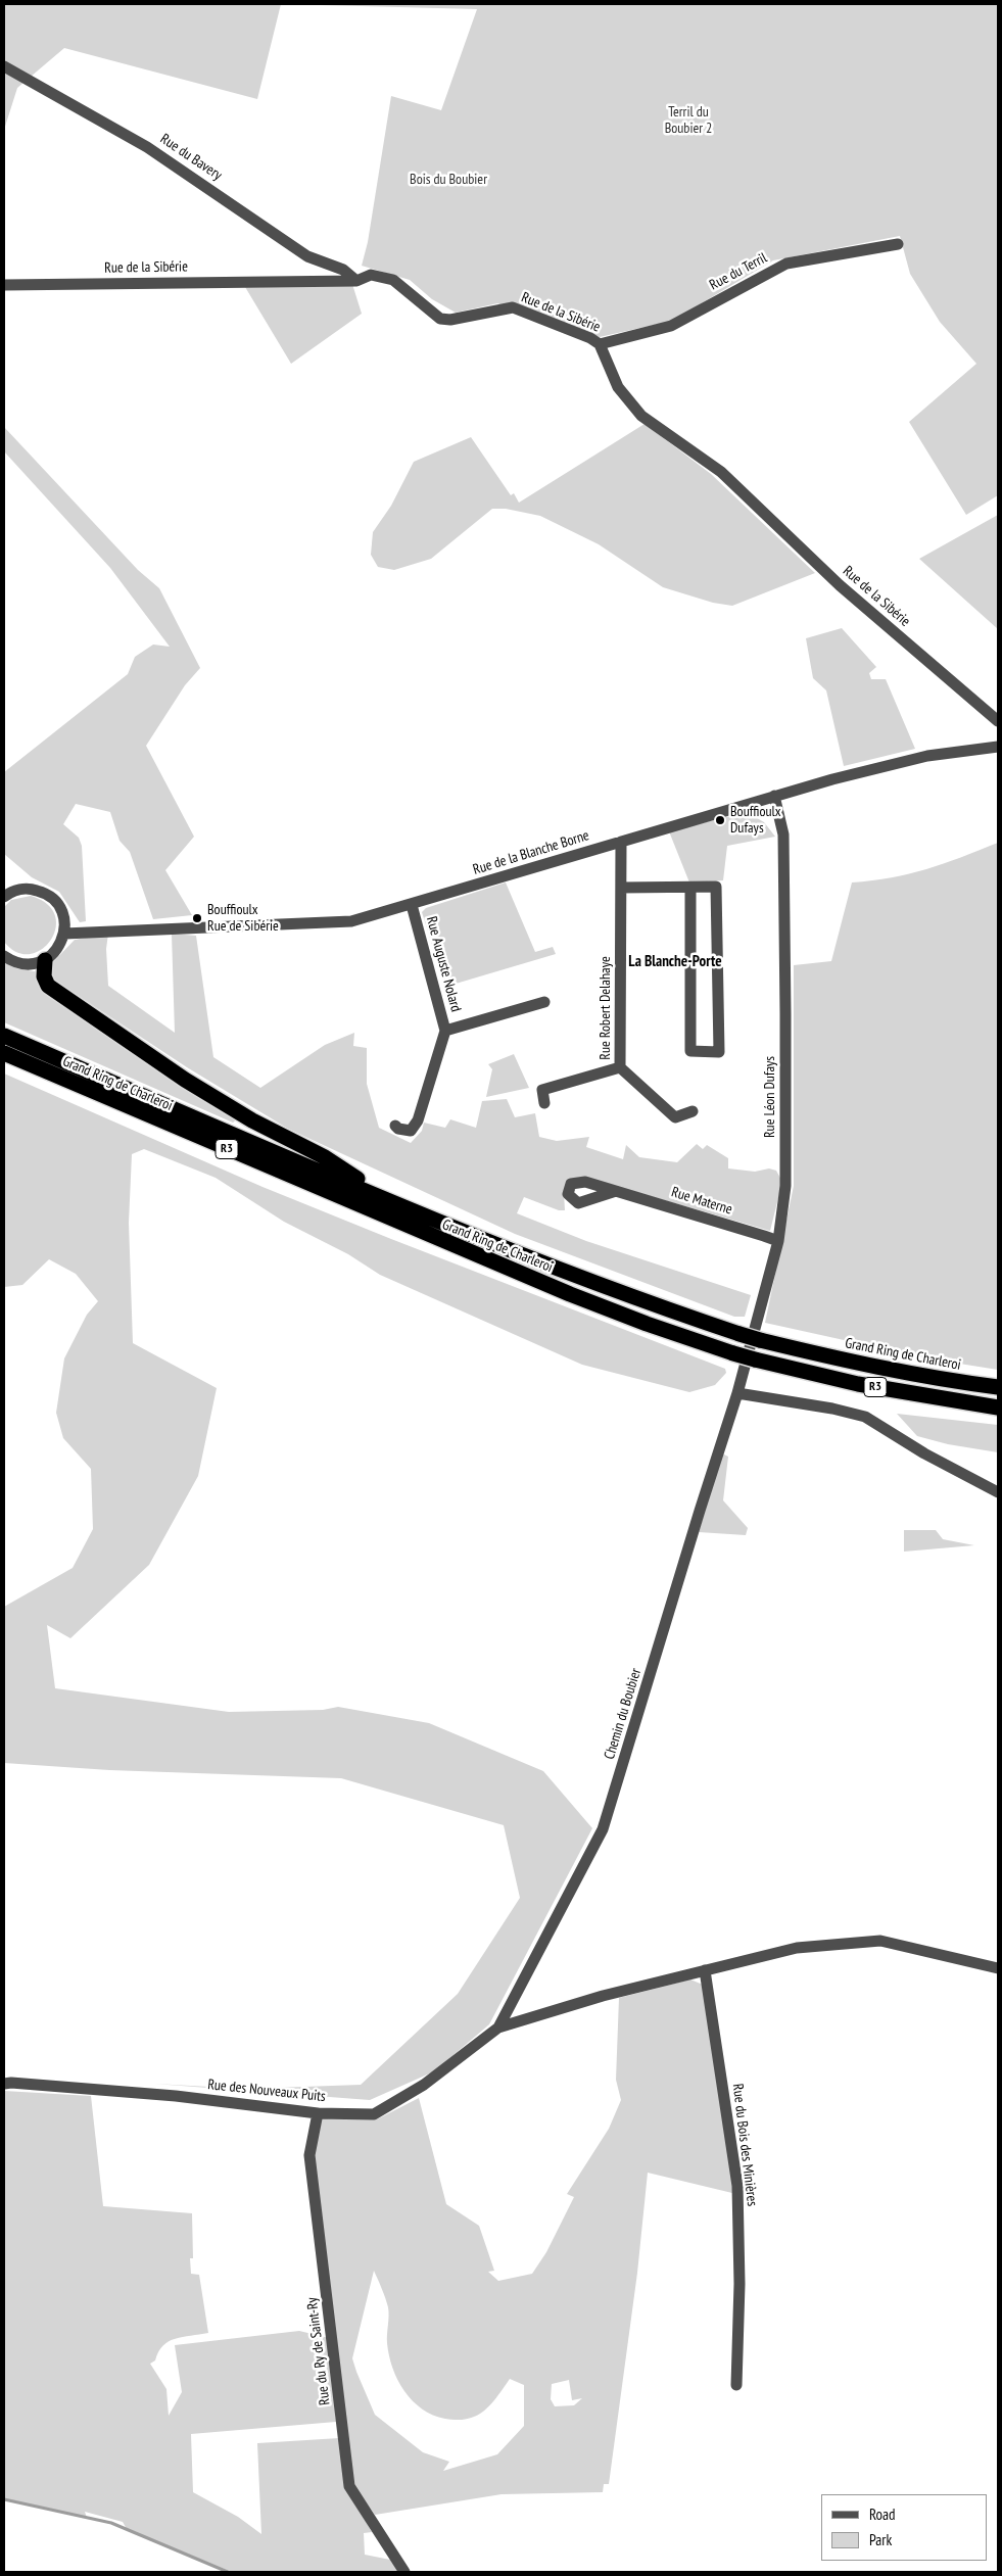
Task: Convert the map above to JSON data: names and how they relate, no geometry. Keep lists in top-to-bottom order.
{
  "streets": {
    "highway": ["Grand Ring de Charleroi", "R3"],
    "street": [
      "Rue du Bavery",
      "Rue de la Sibérie",
      "Rue du Terril",
      "Rue de la Blanche Borne",
      "Rue Auguste Nolard",
      "Rue Robert Delahaye",
      "Rue Léon Dufays",
      "Rue Materne",
      "Chemin du Boubier",
      "Rue des Nouveaux Puits",
      "Rue du Bois des Minières",
      "Rue du Ry de Saint-Ry"
    ]
  },
  "crossings": [
    ["Rue du Bavery", "Rue de la Sibérie"],
    ["Rue de la Sibérie", "Rue du Terril"],
    ["Rue de la Blanche Borne", "Rue Auguste Nolard"],
    ["Rue de la Blanche Borne", "Rue Robert Delahaye"],
    ["Rue de la Blanche Borne", "Rue Léon Dufays"],
    ["Rue Léon Dufays", "Rue Materne"],
    ["Rue Léon Dufays", "Chemin du Boubier"],
    ["Chemin du Boubier", "Rue des Nouveaux Puits"],
    ["Rue des Nouveaux Puits", "Rue du Ry de Saint-Ry"]
  ],
  "districts": ["La Blanche-Porte"],
  "parks": ["Terril du Boubier 2", "Bois du Boubier"],
  "places": ["Bouffioulx Dufays", "Bouffioulx Rue de Sibérie"],
  "legend": ["Road", "Park"]
}
